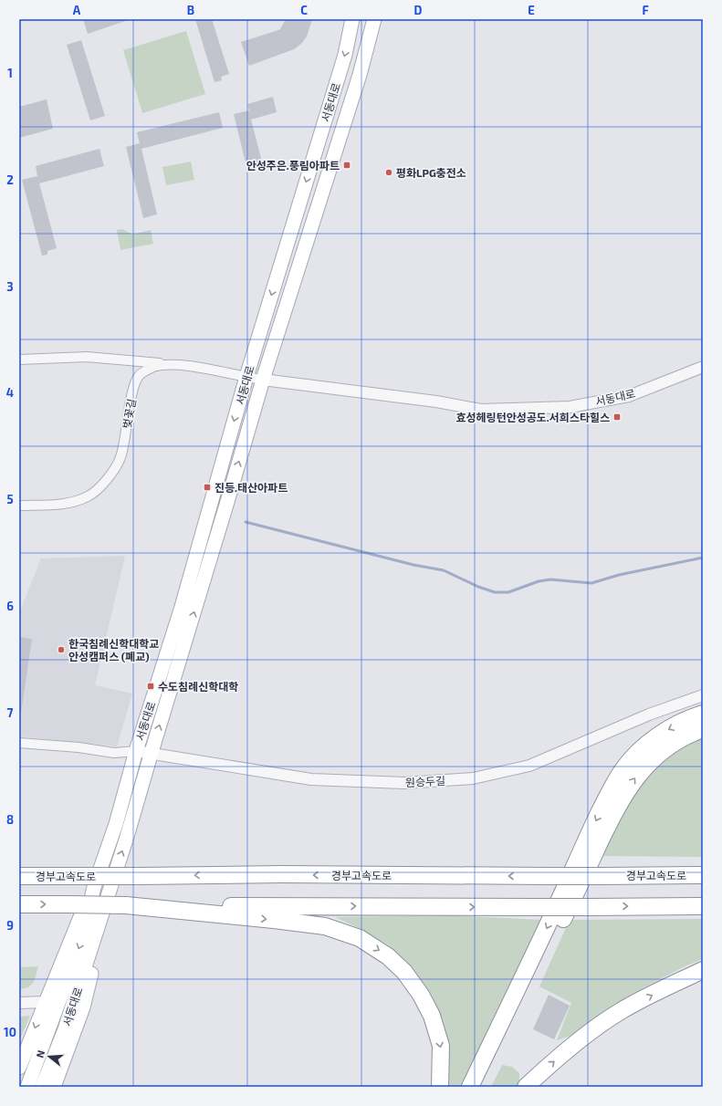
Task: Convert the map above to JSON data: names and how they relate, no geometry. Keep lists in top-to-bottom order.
{
  "streets": {
    "highway": ["경부고속도로"],
    "main road": ["서동대로"],
    "street": ["벚꽃길", "원승두길"]
  },
  "crossings": [
    ["서동대로", "벚꽃길"],
    ["서동대로", "원승두길"]
  ],
  "places": {
    "transit": [
      "안성주은.풍림아파트",
      "효성헤링턴안성공도.서희스타힐스",
      "진등.태산아파트",
      "수도침례신학대학"
    ],
    "other": ["평화LPG충전소", "한국침례신학대학교 안성캠퍼스 (폐교)"]
  },
  "north": "left",
  "grid": {
    "columns": [
      "A",
      "B",
      "C",
      "D",
      "E",
      "F"
    ],
    "rows": [
      "1",
      "2",
      "3",
      "4",
      "5",
      "6",
      "7",
      "8",
      "9",
      "10"
    ]
  }
}
